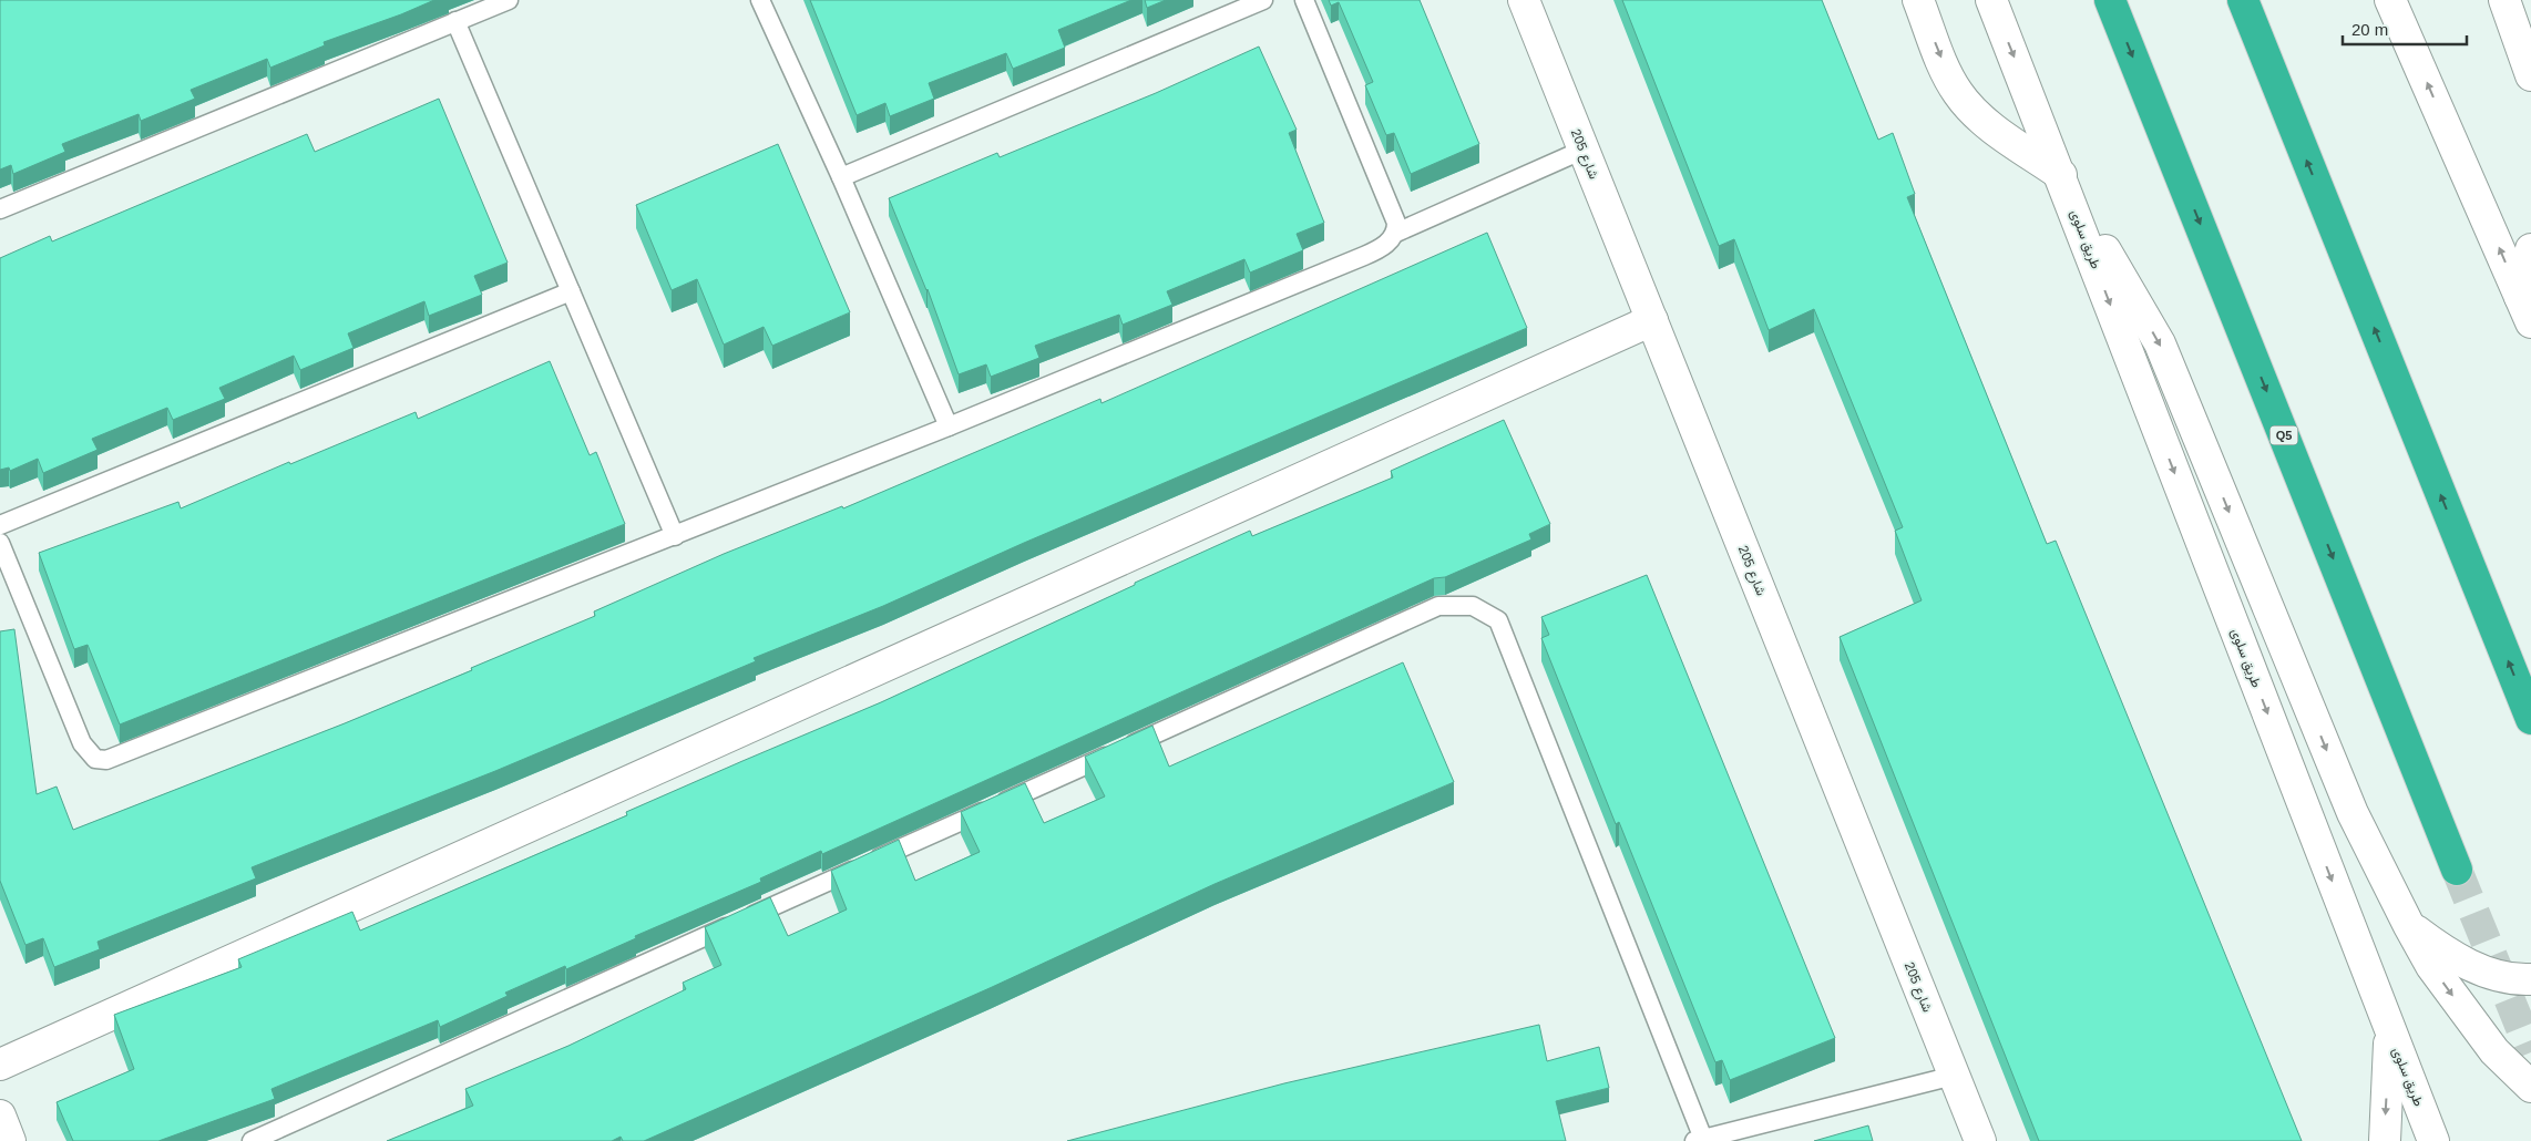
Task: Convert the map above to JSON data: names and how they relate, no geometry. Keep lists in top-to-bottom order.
{
  "streets": {
    "highway": ["Q5"],
    "street": ["شارع 205", "طريق سلوى"]
  },
  "scale_bar": "20 m"
}
